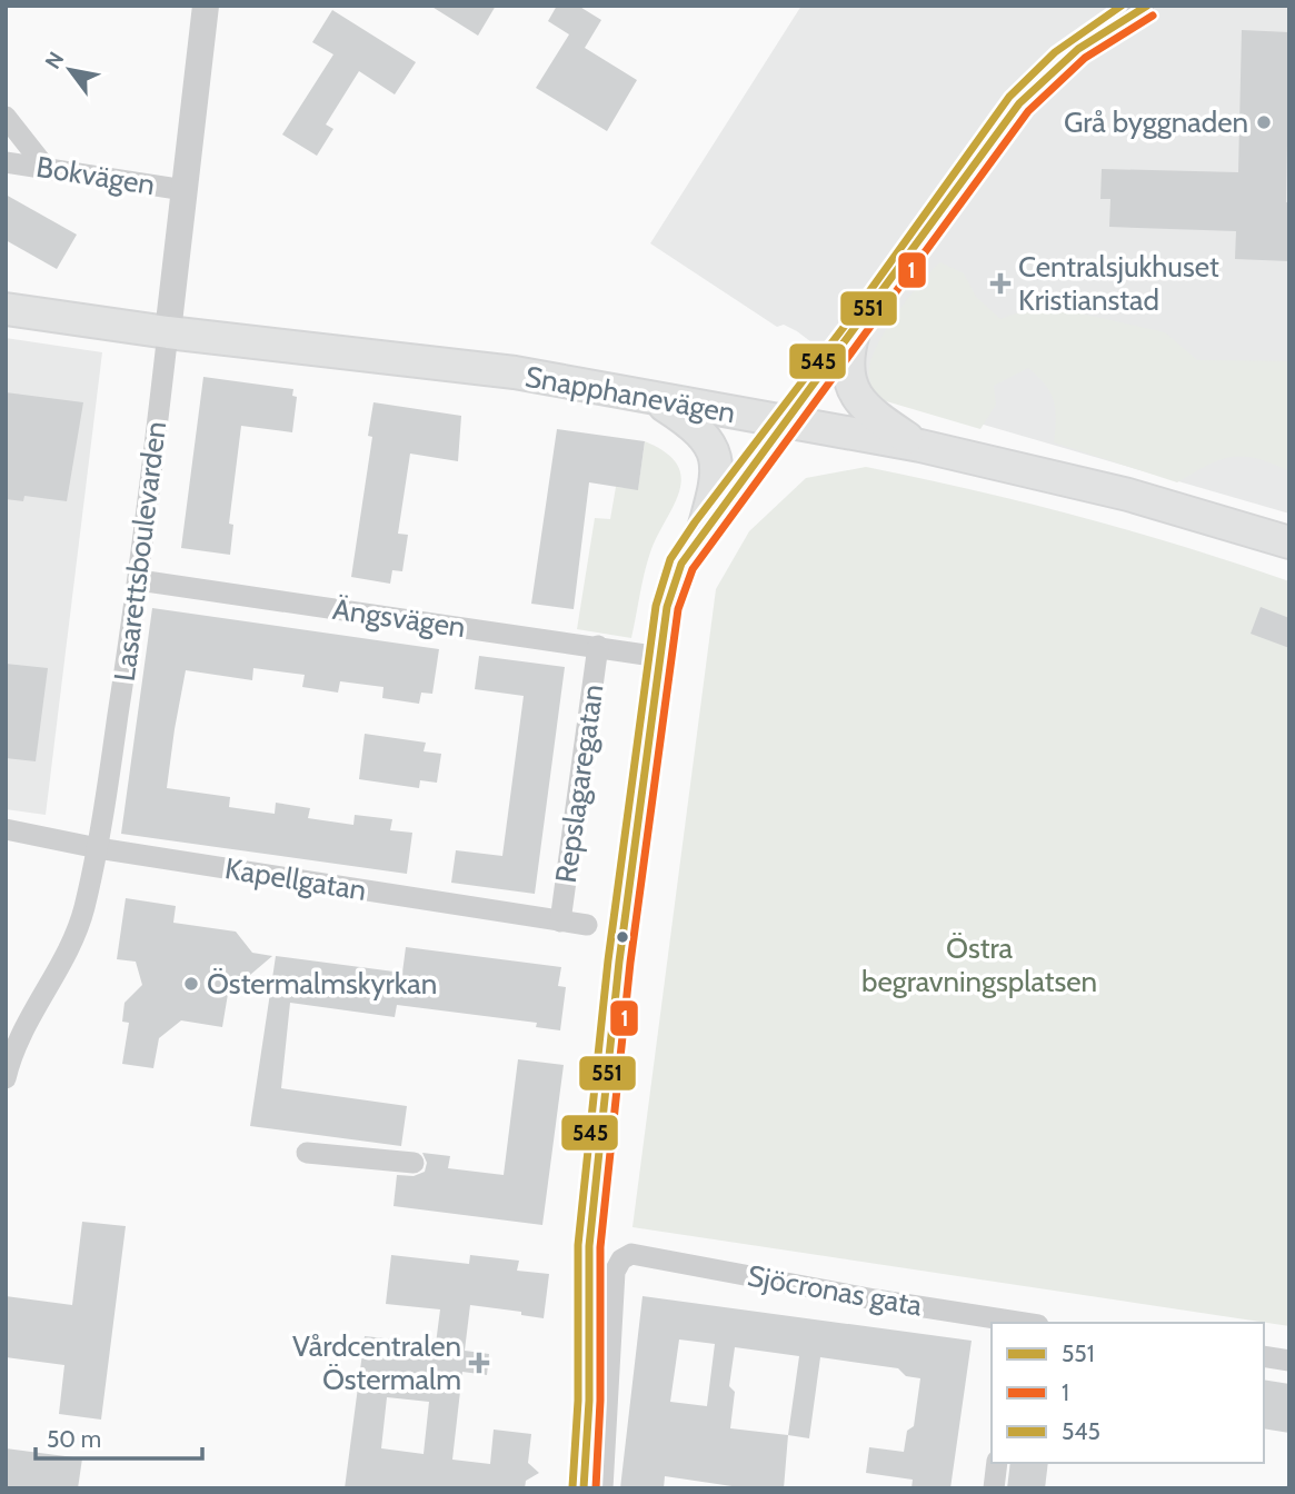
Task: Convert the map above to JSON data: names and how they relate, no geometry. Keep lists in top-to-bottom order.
{
  "streets": {
    "main road": ["Snapphanevägen"],
    "street": [
      "Bokvägen",
      "Lasarettsboulevarden",
      "Ängsvägen",
      "Repslagaregatan",
      "Kapellgatan",
      "Sjöcronas gata"
    ]
  },
  "crossings": [
    ["Bokvägen", "Lasarettsboulevarden"],
    ["Snapphanevägen", "Lasarettsboulevarden"],
    ["Lasarettsboulevarden", "Ängsvägen"],
    ["Lasarettsboulevarden", "Kapellgatan"],
    ["Ängsvägen", "Repslagaregatan"],
    ["Repslagaregatan", "Kapellgatan"]
  ],
  "parks": ["Östra begravningsplatsen"],
  "places": {
    "other": ["Grå byggnaden", "Östermalmskyrkan"],
    "health": ["Centralsjukhuset Kristianstad", "Vårdcentralen Östermalm"]
  },
  "lines": ["transit line 551", "transit line 545", "transit line 1"],
  "legend": ["551", "1", "545"],
  "scale_bar": "50 m",
  "north": "top left"
}
